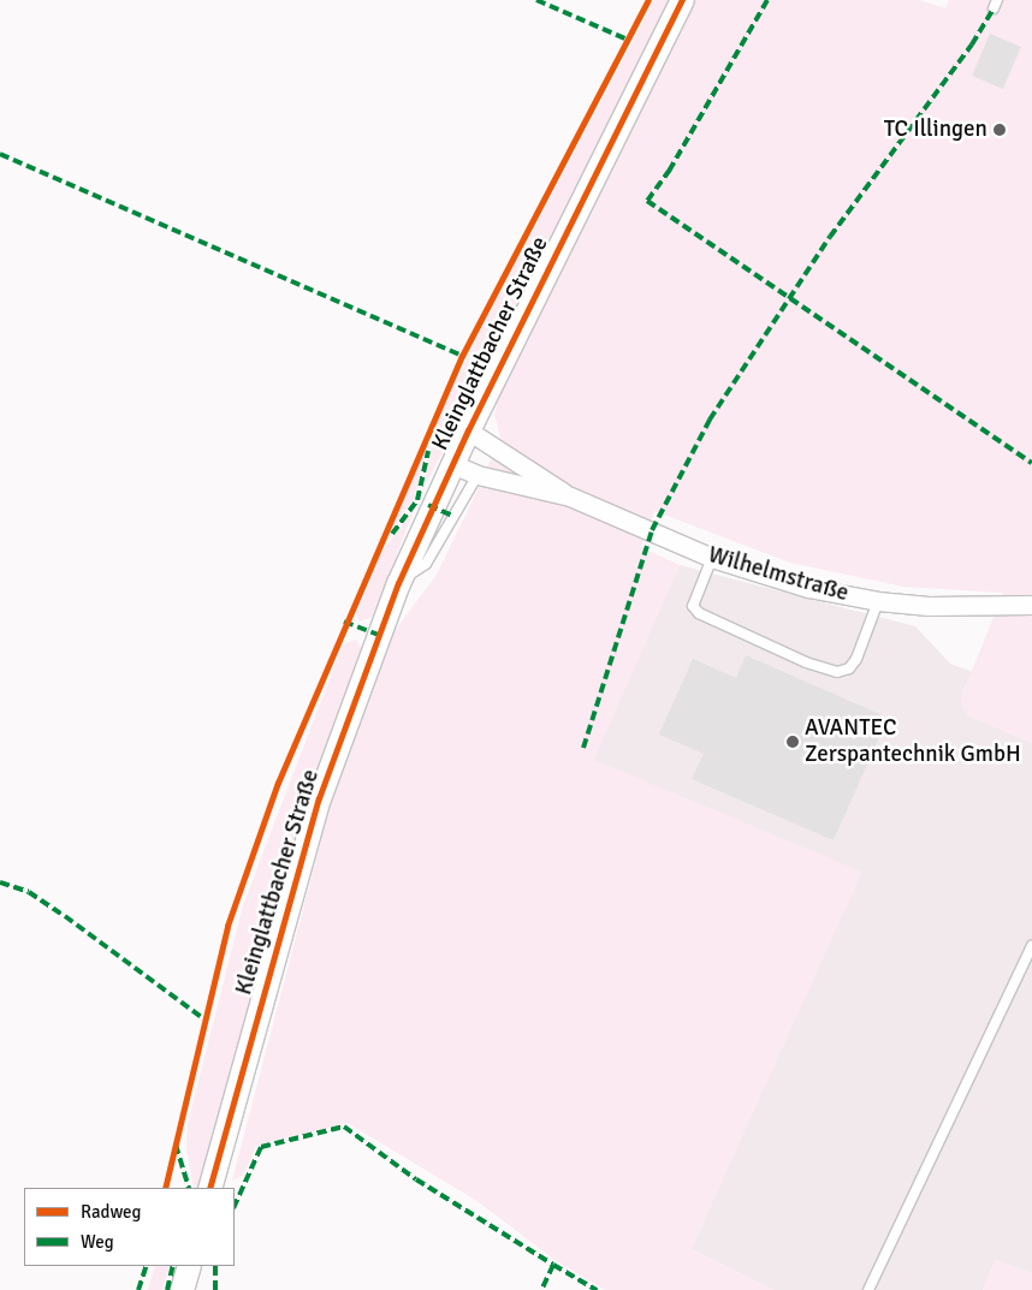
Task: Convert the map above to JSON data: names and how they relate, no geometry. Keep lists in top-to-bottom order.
{
  "streets": {
    "street": ["Kleinglattbacher Straße", "Wilhelmstraße"]
  },
  "crossings": [
    ["Kleinglattbacher Straße", "Wilhelmstraße"]
  ],
  "places": ["TC Illingen", "AVANTEC Zerspantechnik GmbH"],
  "legend": ["Radweg", "Weg"]
}
